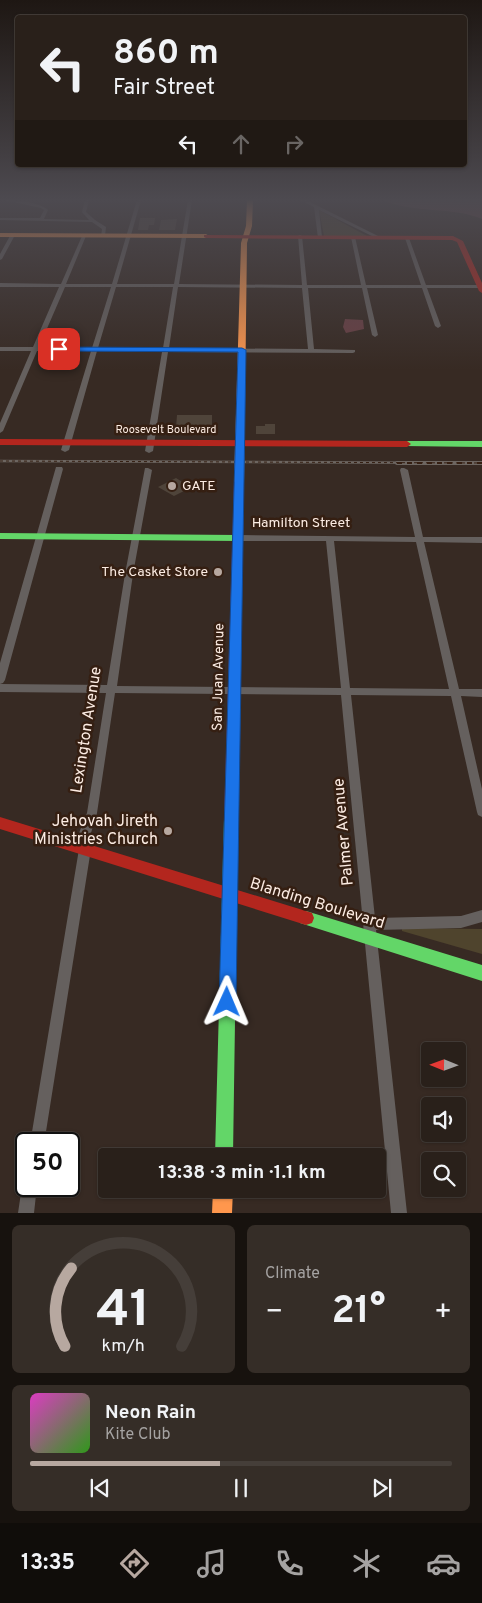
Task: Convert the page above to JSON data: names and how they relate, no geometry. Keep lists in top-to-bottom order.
{
  "streets": {
    "main road": [
      "Roosevelt Boulevard",
      "Hamilton Street",
      "San Juan Avenue",
      "Blanding Boulevard"
    ],
    "street": ["Lexington Avenue", "Palmer Avenue"]
  },
  "crossings": [
    ["Roosevelt Boulevard", "San Juan Avenue"],
    ["Hamilton Street", "San Juan Avenue"],
    ["Hamilton Street", "Lexington Avenue"],
    ["Hamilton Street", "Palmer Avenue"],
    ["San Juan Avenue", "Blanding Boulevard"],
    ["Lexington Avenue", "Blanding Boulevard"],
    ["Palmer Avenue", "Blanding Boulevard"]
  ],
  "places": ["GATE", "The Casket Store", "Jehovah Jireth Ministries Church"],
  "north": "left",
  "page": {
    "turn": ["860 m", "Fair Street"],
    "limit": "50",
    "trip": "13:38 · 3 min · 1.1 km",
    "tile": "Climate",
    "heat": ["−", "21°", "+"],
    "song": ["Neon Rain", "Kite Club"],
    "tabs": "13:35",
    "gauge": ["41", "km/h"]
  }
}
